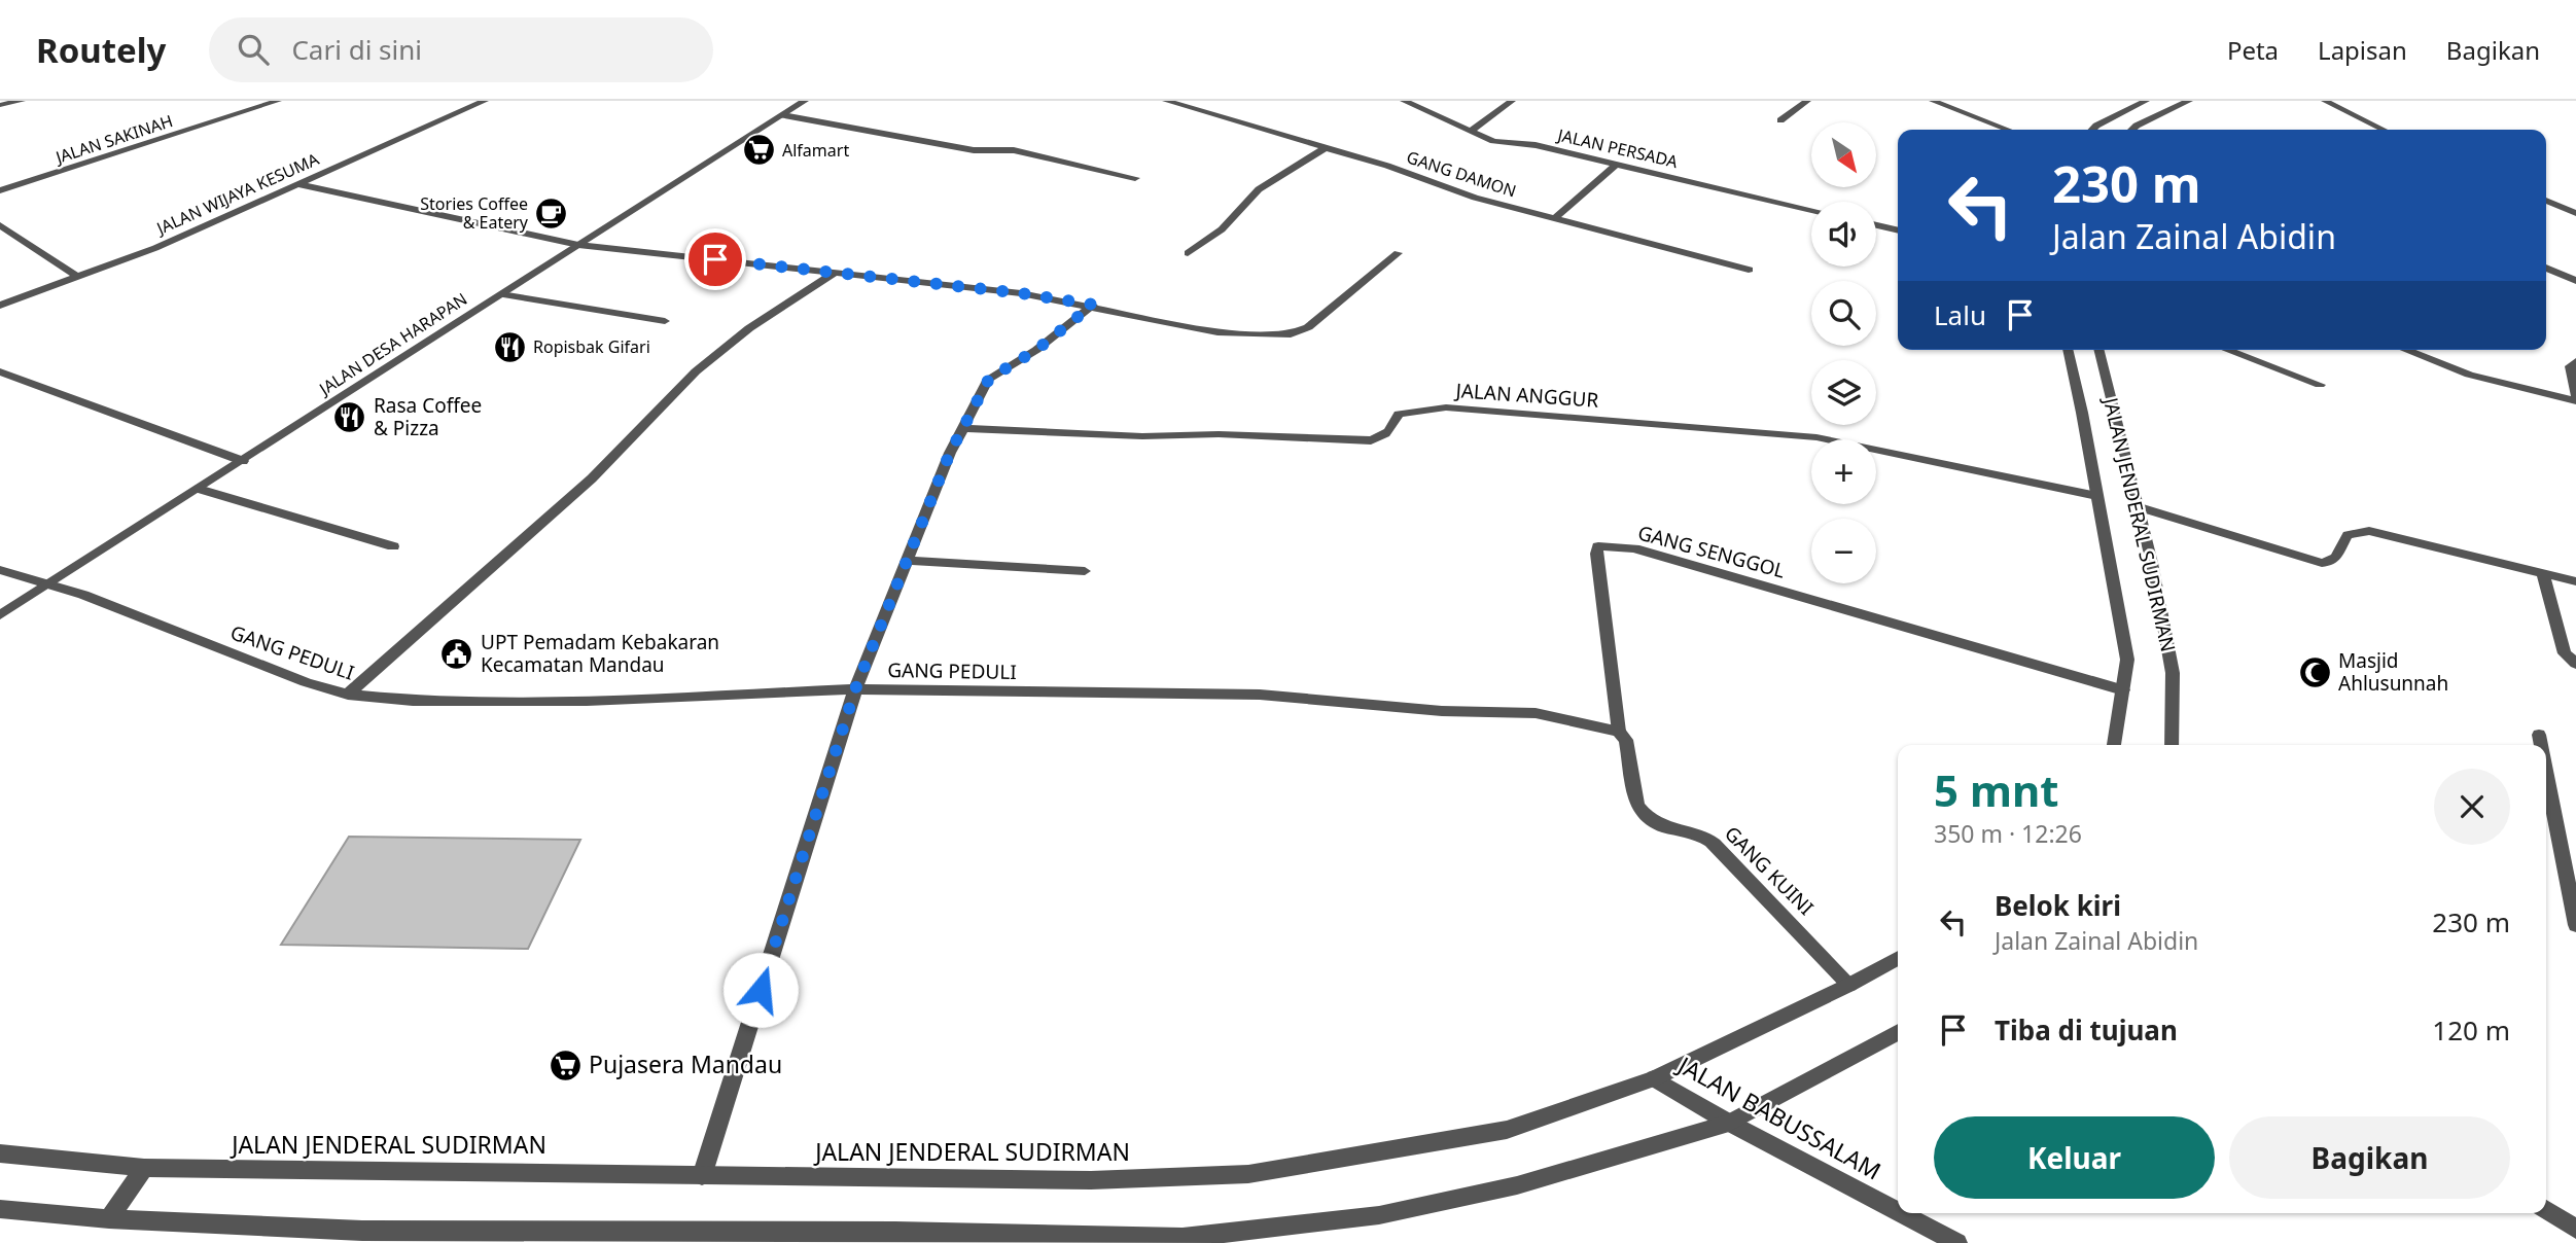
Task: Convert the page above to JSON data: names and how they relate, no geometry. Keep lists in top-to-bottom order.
{
  "streets": {
    "street": [
      "JALAN SAKINAH",
      "JALAN PERSADA",
      "GANG DAMON",
      "JALAN WIJAYA KESUMA",
      "JALAN DESA HARAPAN",
      "JALAN ANGGUR",
      "JALAN JENDERAL SUDIRMAN",
      "GANG SENGGOL",
      "GANG PEDULI",
      "GANG KUINI",
      "JALAN BABUSSALAM"
    ]
  },
  "crossings": [
    ["JALAN DESA HARAPAN", "GANG PEDULI"],
    ["JALAN ANGGUR", "JALAN JENDERAL SUDIRMAN"],
    ["JALAN JENDERAL SUDIRMAN", "GANG SENGGOL"],
    ["JALAN JENDERAL SUDIRMAN", "GANG KUINI"],
    ["JALAN JENDERAL SUDIRMAN", "JALAN BABUSSALAM"],
    ["GANG SENGGOL", "GANG PEDULI"],
    ["GANG SENGGOL", "GANG KUINI"],
    ["GANG PEDULI", "GANG KUINI"]
  ],
  "places": {
    "supermarket": ["Alfamart", "Pujasera Mandau"],
    "cafe": ["Stories Coffee & Eatery"],
    "restaurant": ["Ropisbak Gifari", "Rasa Coffee & Pizza"],
    "public building": ["UPT Pemadam Kebakaran Kecamatan Mandau"],
    "mosque": ["Masjid Ahlusunnah"]
  },
  "north": "bottom right",
  "page": {
    "header": "Routely",
    "search": "Cari di sini",
    "nav": ["Peta", "Lapisan", "Bagikan"],
    "map_buttons": ["+", "−"],
    "turn": ["230 m", "Jalan Zainal Abidin"],
    "then": "Lalu",
    "heading": ["5 mnt", "350 m · 12:26"],
    "list": [
      {
        "name": "Belok kiri",
        "note": "Jalan Zainal Abidin",
        "value": "230 m"
      },
      {
        "name": "Tiba di tujuan",
        "value": "120 m"
      }
    ],
    "buttons": ["Keluar", "Bagikan"]
  }
}
